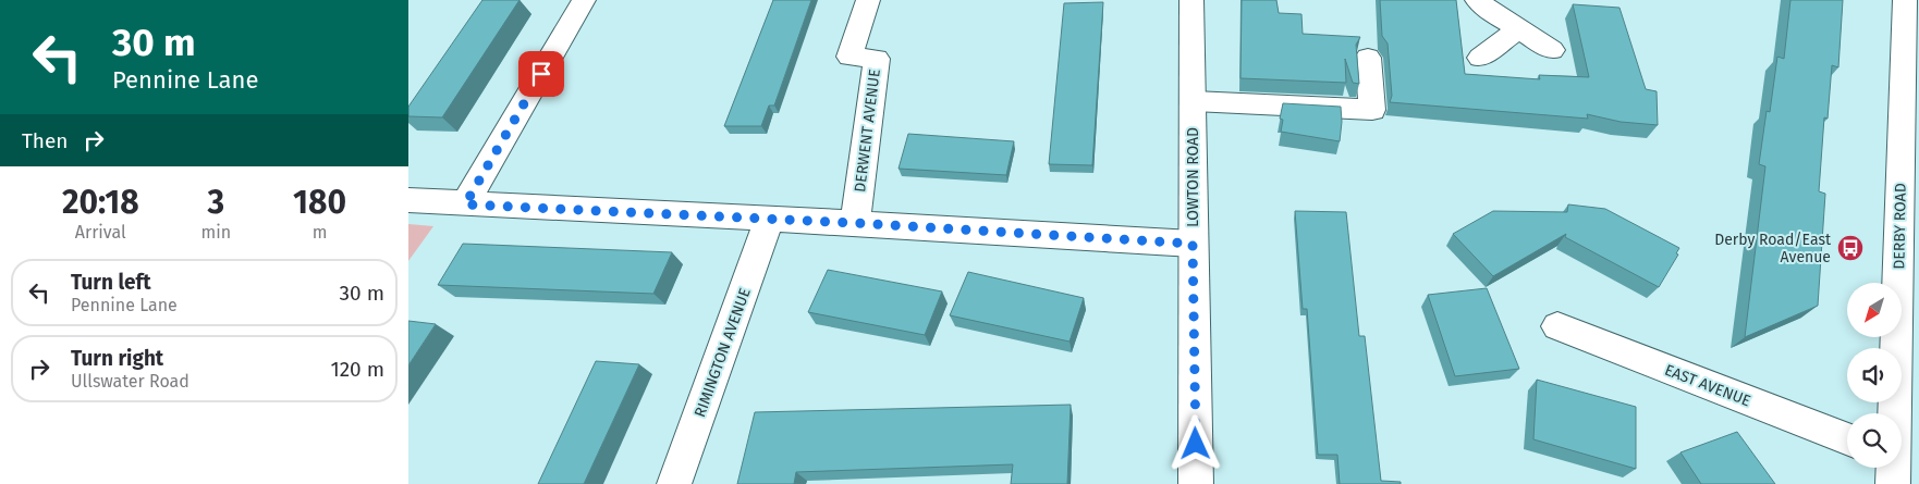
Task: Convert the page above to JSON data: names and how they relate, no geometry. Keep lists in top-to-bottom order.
{
  "streets": {
    "street": [
      "DERWENT AVENUE",
      "LOWTON ROAD",
      "DERBY ROAD",
      "RIMINGTON AVENUE",
      "EAST AVENUE"
    ]
  },
  "places": {
    "bus stop": ["Derby Road/East Avenue"]
  },
  "north": "bottom left",
  "page": {
    "turn": ["30 m", "Pennine Lane"],
    "then": "Then",
    "eta": [
      "20:18",
      "Arrival",
      "3",
      "min",
      "180",
      "m"
    ],
    "list": [
      {
        "name": "Turn left",
        "note": "Pennine Lane",
        "value": "30 m"
      },
      {
        "name": "Turn right",
        "note": "Ullswater Road",
        "value": "120 m"
      }
    ]
  }
}
